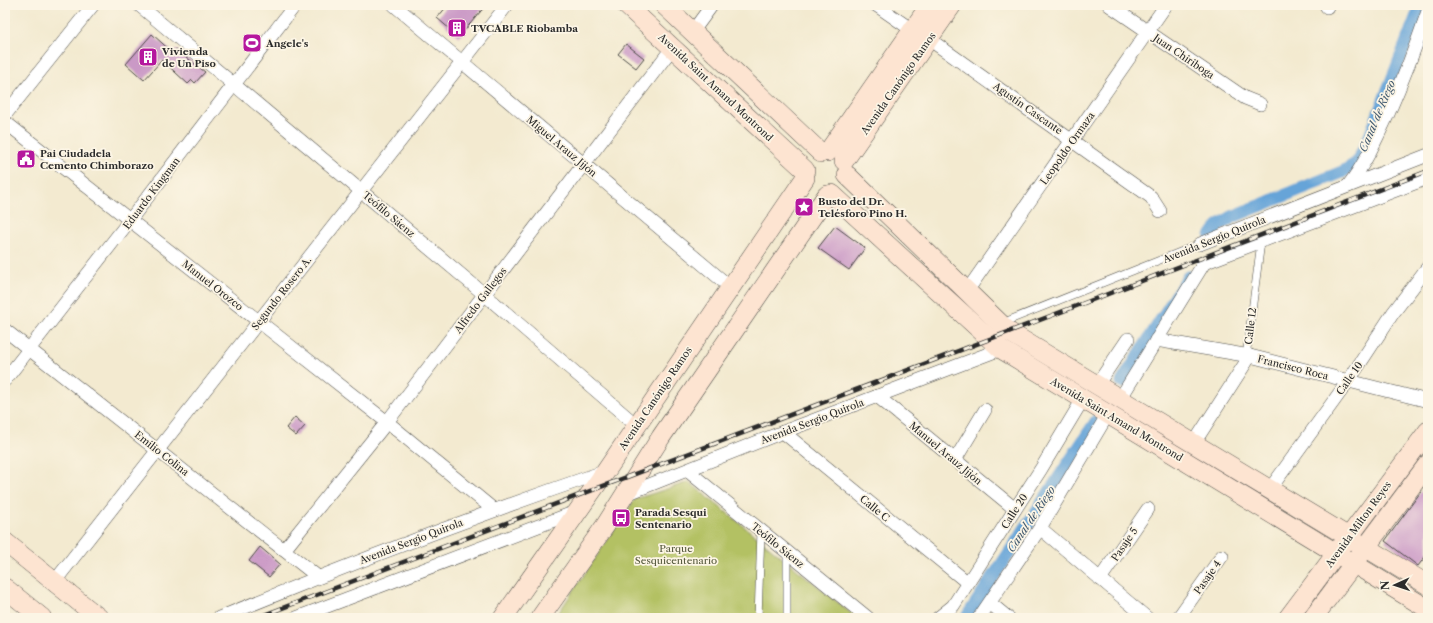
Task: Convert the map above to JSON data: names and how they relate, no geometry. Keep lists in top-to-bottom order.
{
  "streets": {
    "street": [
      "Juan Chiriboga",
      "Avenida Canónigo Ramos",
      "Avenida Saint Amand Montrond",
      "Agustín Cascante",
      "Miguel Arauz Jijón",
      "Leopoldo Ormaza",
      "Eduardo Kingman",
      "Teófilo Sáenz",
      "Avenida Sergio Quirola",
      "Manuel Orozco",
      "Segundo Rosero A.",
      "Alfredo Gallegos",
      "Calle 12",
      "Francisco Roca",
      "Calle 10",
      "Emilio Colina",
      "Manuel Arauz Jijón",
      "Calle C",
      "Calle 20",
      "Avenida Milton Reyes",
      "Pasaje 5",
      "Pasaje 4"
    ]
  },
  "crossings": [
    ["Juan Chiriboga", "Leopoldo Ormaza"],
    ["Avenida Canónigo Ramos", "Avenida Saint Amand Montrond"],
    ["Avenida Canónigo Ramos", "Agustín Cascante"],
    ["Avenida Canónigo Ramos", "Miguel Arauz Jijón"],
    ["Avenida Canónigo Ramos", "Teófilo Sáenz"],
    ["Avenida Canónigo Ramos", "Avenida Sergio Quirola"],
    ["Avenida Saint Amand Montrond", "Leopoldo Ormaza"],
    ["Avenida Saint Amand Montrond", "Avenida Sergio Quirola"],
    ["Avenida Saint Amand Montrond", "Alfredo Gallegos"],
    ["Avenida Saint Amand Montrond", "Calle 12"],
    ["Avenida Saint Amand Montrond", "Calle 10"],
    ["Avenida Saint Amand Montrond", "Calle 20"],
    ["Avenida Saint Amand Montrond", "Avenida Milton Reyes"],
    ["Agustín Cascante", "Leopoldo Ormaza"],
    ["Miguel Arauz Jijón", "Segundo Rosero A."],
    ["Miguel Arauz Jijón", "Alfredo Gallegos"],
    ["Eduardo Kingman", "Teófilo Sáenz"],
    ["Eduardo Kingman", "Manuel Orozco"],
    ["Eduardo Kingman", "Emilio Colina"],
    ["Teófilo Sáenz", "Avenida Sergio Quirola"],
    ["Teófilo Sáenz", "Segundo Rosero A."],
    ["Teófilo Sáenz", "Alfredo Gallegos"],
    ["Avenida Sergio Quirola", "Manuel Orozco"],
    ["Avenida Sergio Quirola", "Calle 12"],
    ["Avenida Sergio Quirola", "Francisco Roca"],
    ["Avenida Sergio Quirola", "Emilio Colina"],
    ["Avenida Sergio Quirola", "Manuel Arauz Jijón"],
    ["Avenida Sergio Quirola", "Calle C"],
    ["Manuel Orozco", "Segundo Rosero A."],
    ["Manuel Orozco", "Alfredo Gallegos"],
    ["Segundo Rosero A.", "Emilio Colina"],
    ["Alfredo Gallegos", "Emilio Colina"],
    ["Calle 12", "Francisco Roca"],
    ["Francisco Roca", "Calle 10"],
    ["Manuel Arauz Jijón", "Calle 20"],
    ["Calle C", "Calle 20"]
  ],
  "water": ["Canal de Riego"],
  "parks": ["Parque Sesquicentenario"],
  "places": {
    "building": ["TVCABLE Riobamba", "Vivienda de Un Piso"],
    "sports": ["Angele's"],
    "public building": ["Pai Ciudadela Cemento Chimborazo"],
    "place": ["Busto del Dr. Telésforo Pino H."],
    "bus stop": ["Parada Sesqui Sentenario"]
  },
  "north": "left"
}
